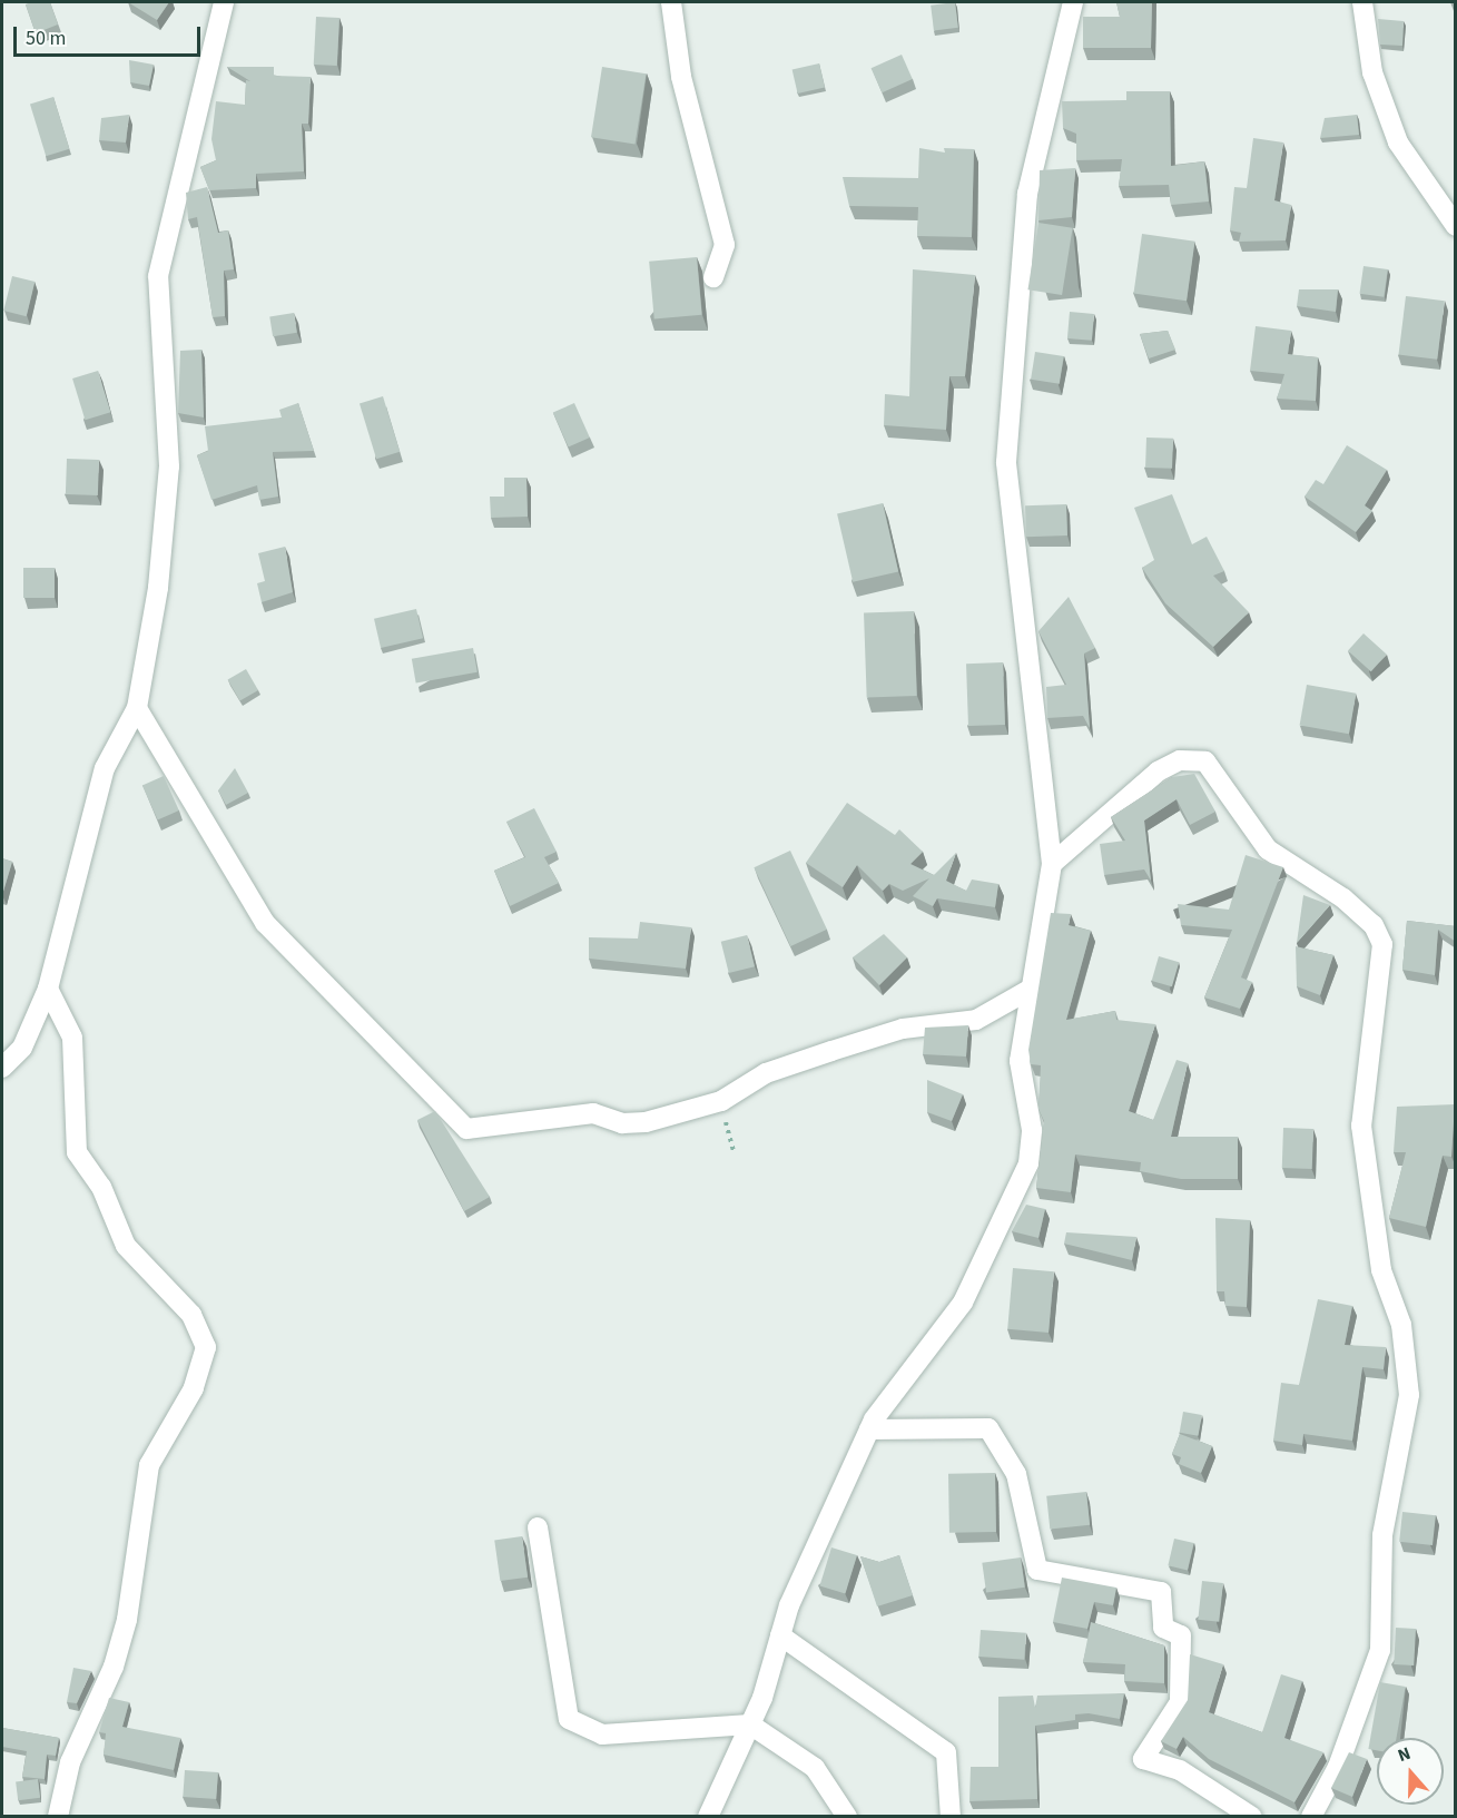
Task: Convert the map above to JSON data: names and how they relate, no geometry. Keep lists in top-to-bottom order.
{
  "scale_bar": "50 m",
  "north": "top"
}
